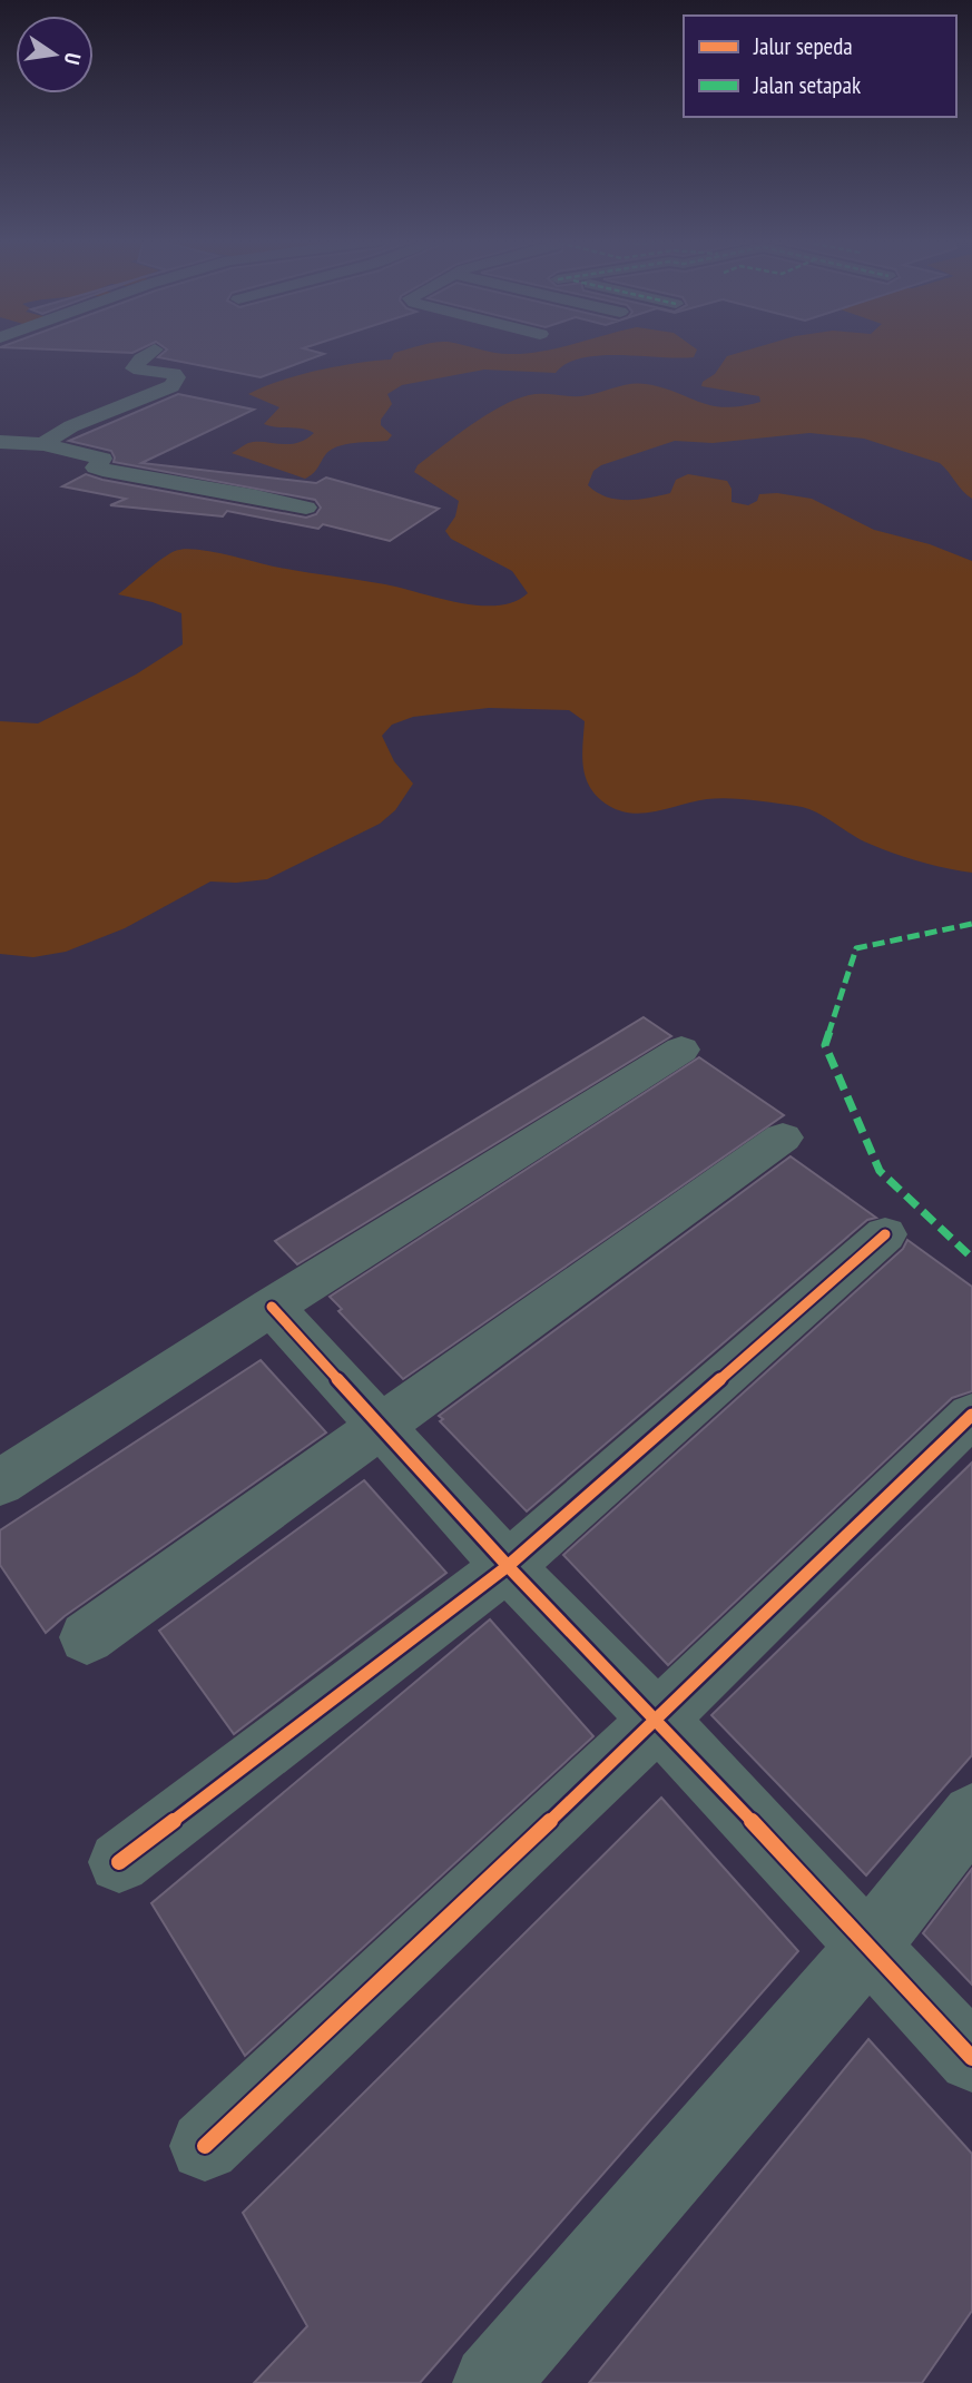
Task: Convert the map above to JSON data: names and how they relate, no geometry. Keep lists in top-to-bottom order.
{
  "legend": ["Jalur sepeda", "Jalan setapak"],
  "north": "right"
}
